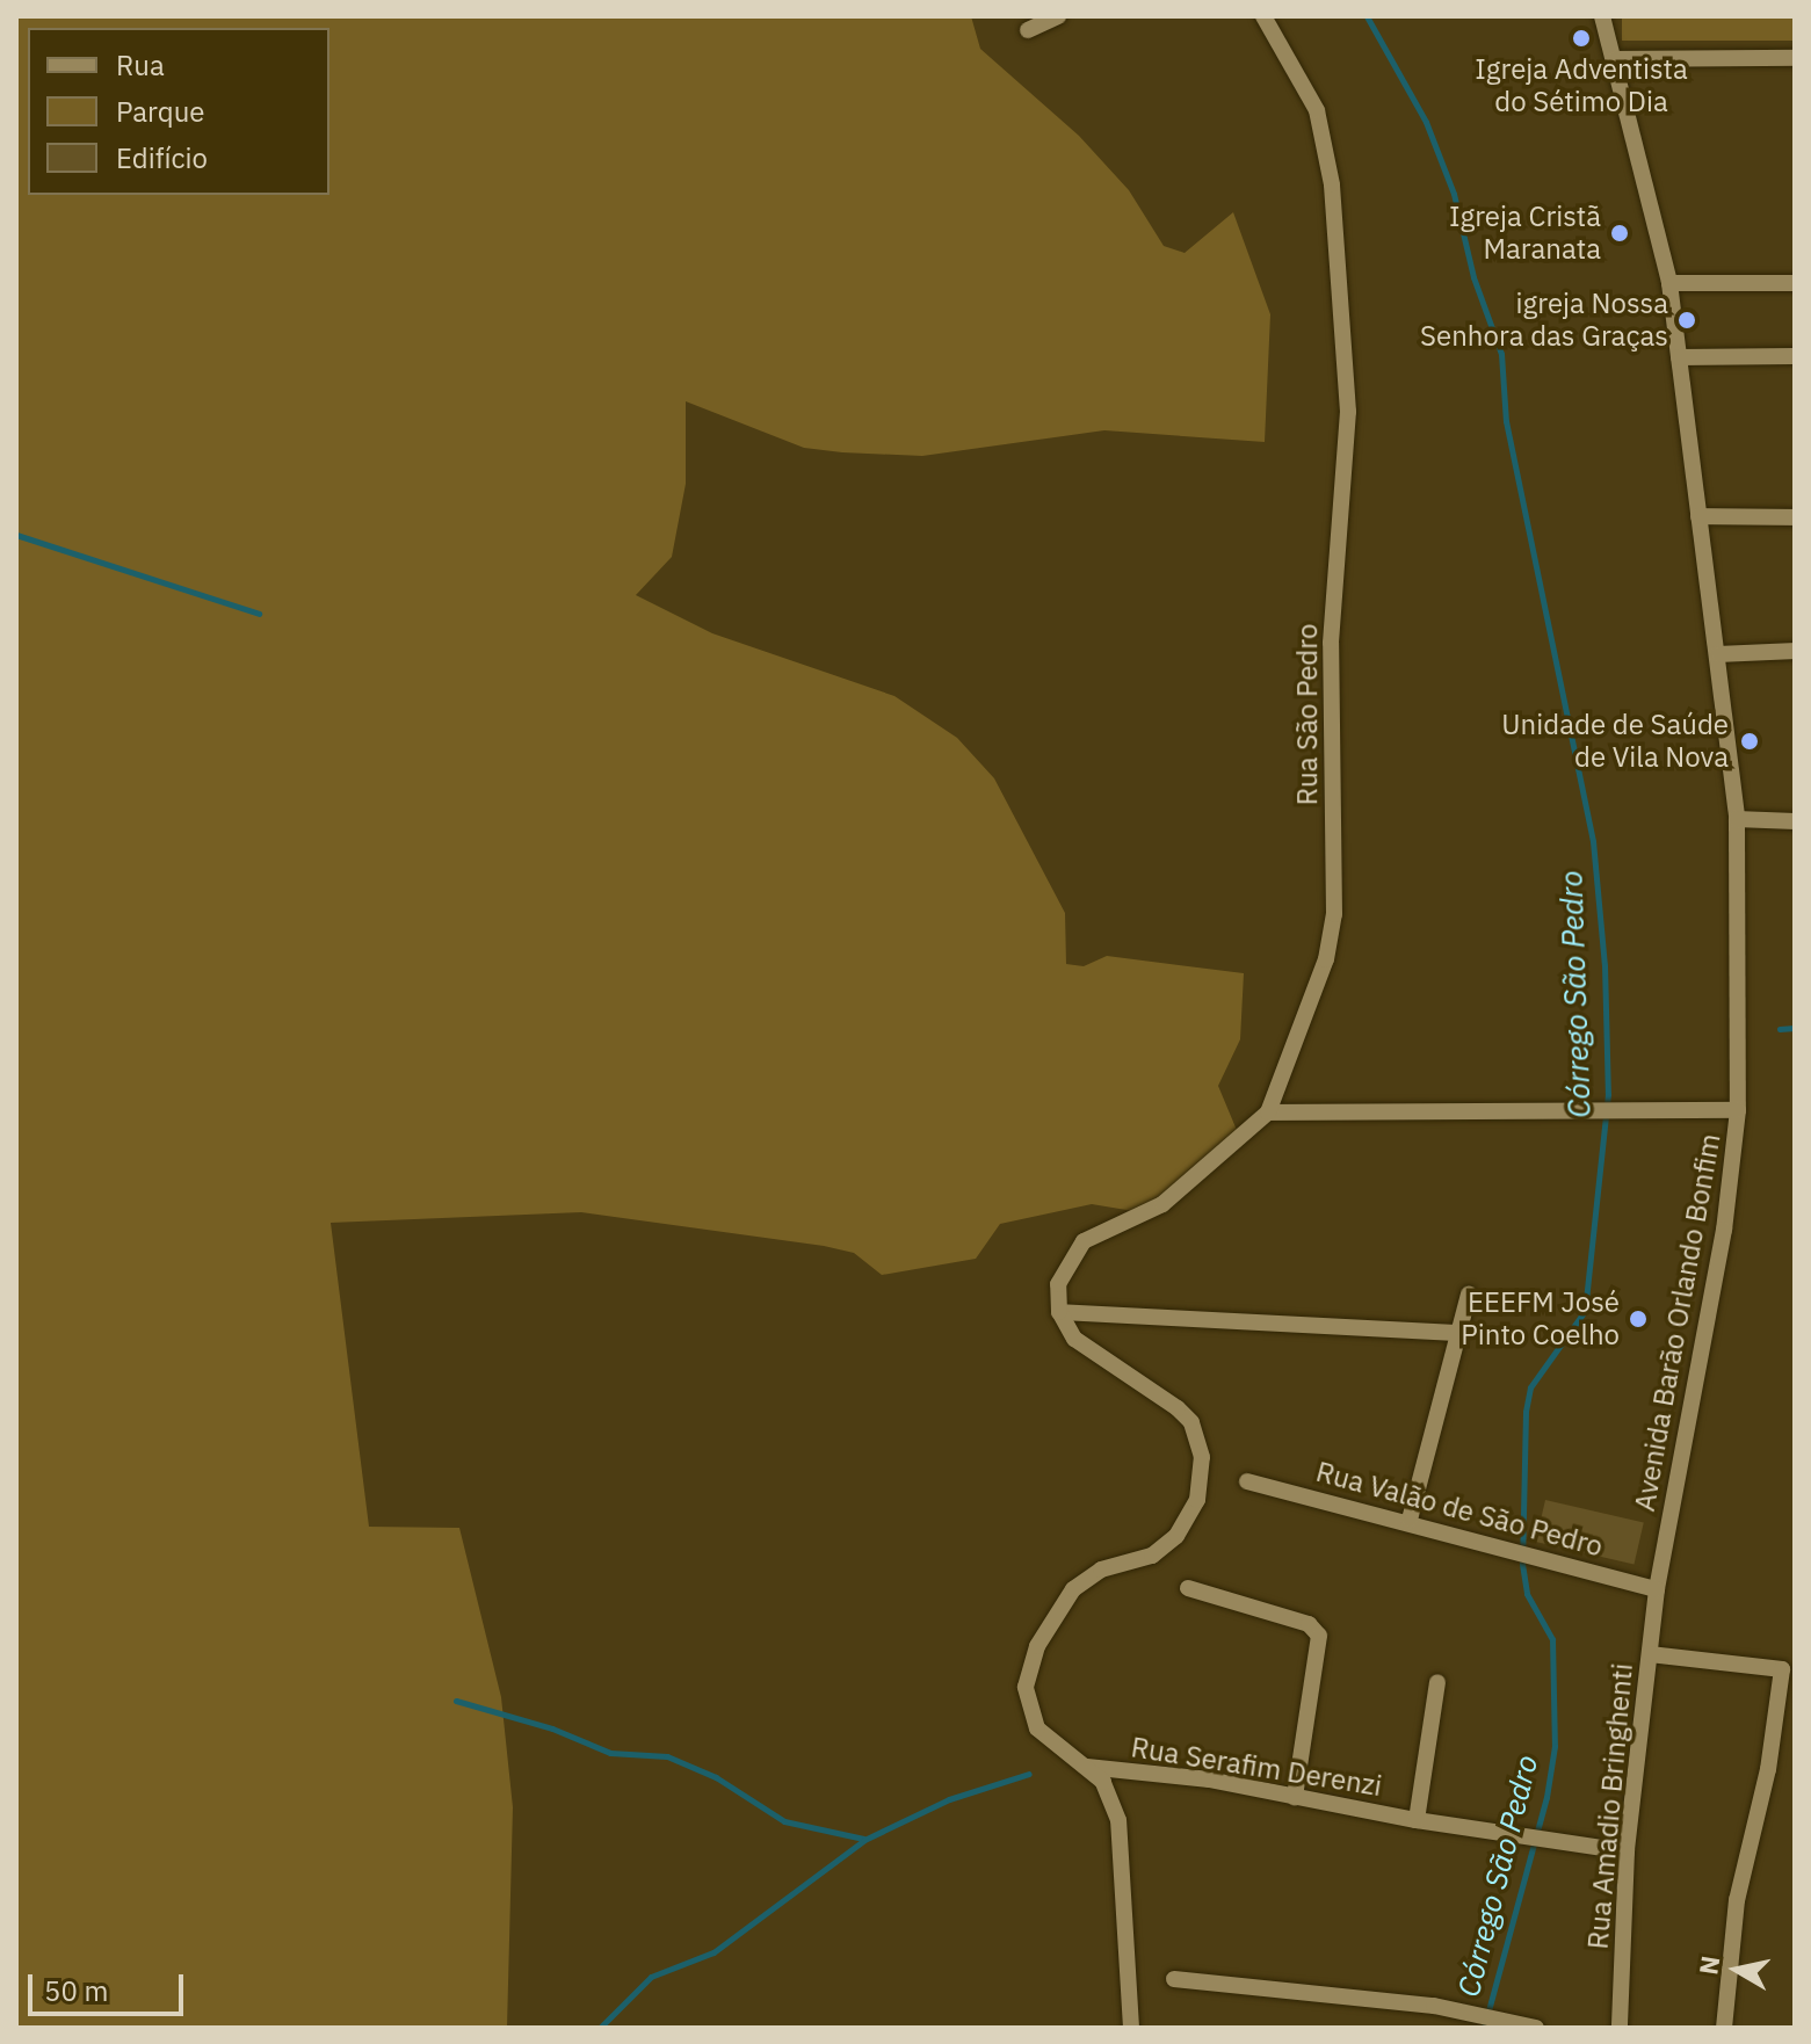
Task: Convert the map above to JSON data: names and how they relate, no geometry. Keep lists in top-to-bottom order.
{
  "streets": {
    "street": [
      "Rua São Pedro",
      "Avenida Barão Orlando Bonfim",
      "Rua Valão de São Pedro",
      "Rua Serafim Derenzi",
      "Rua Amadio Bringhenti"
    ]
  },
  "crossings": [
    ["Avenida Barão Orlando Bonfim", "Rua Valão de São Pedro"],
    ["Avenida Barão Orlando Bonfim", "Rua Amadio Bringhenti"],
    ["Rua Valão de São Pedro", "Rua Amadio Bringhenti"],
    ["Rua Serafim Derenzi", "Rua Amadio Bringhenti"]
  ],
  "water": ["Córrego São Pedro"],
  "places": [
    "Igreja Adventista do Sétimo Dia",
    "Igreja Cristã Maranata",
    "igreja Nossa Senhora das Graças",
    "Unidade de Saúde de Vila Nova",
    "EEEFM José Pinto Coelho"
  ],
  "legend": ["Rua", "Parque", "Edifício"],
  "scale_bar": "50 m",
  "north": "left"
}
